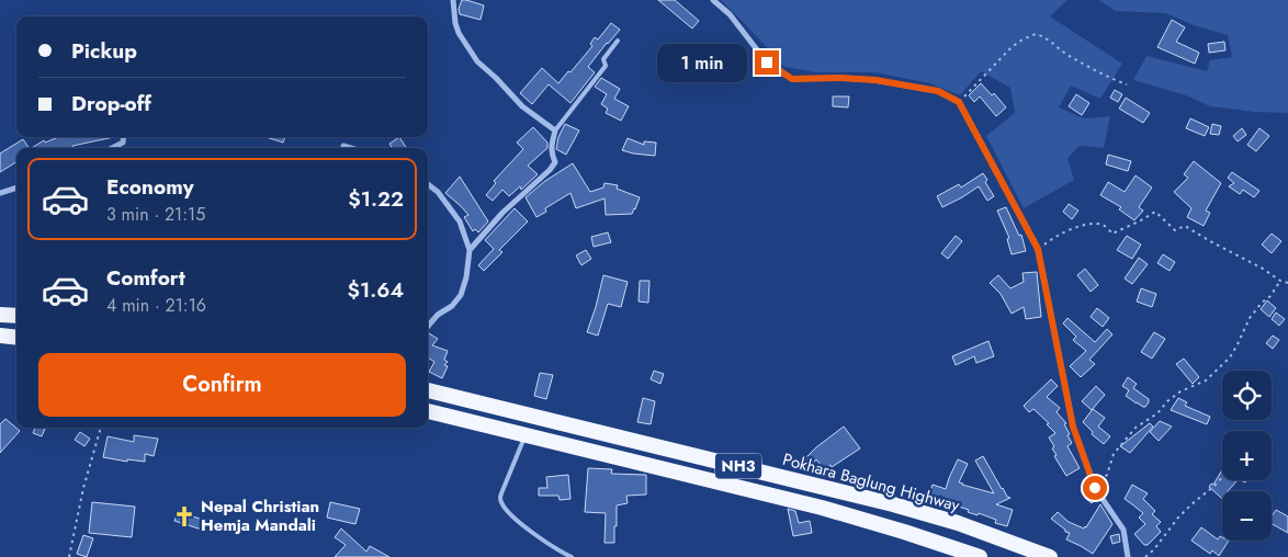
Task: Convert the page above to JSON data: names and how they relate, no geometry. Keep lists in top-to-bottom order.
{
  "streets": {
    "highway": ["NH3", "Pokhara Baglung Highway"]
  },
  "places": {
    "church": ["Nepal Christian Hemja Mandali"]
  },
  "page": {
    "banner": ["Pickup", "Drop-off"],
    "bubble": "1 min",
    "list": [
      {
        "name": "Economy",
        "note": "3 min · 21:15",
        "value": "$1.22"
      },
      {
        "name": "Comfort",
        "note": "4 min · 21:16",
        "value": "$1.64"
      }
    ],
    "buttons": "Confirm",
    "map_buttons": ["+", "−"]
  }
}
